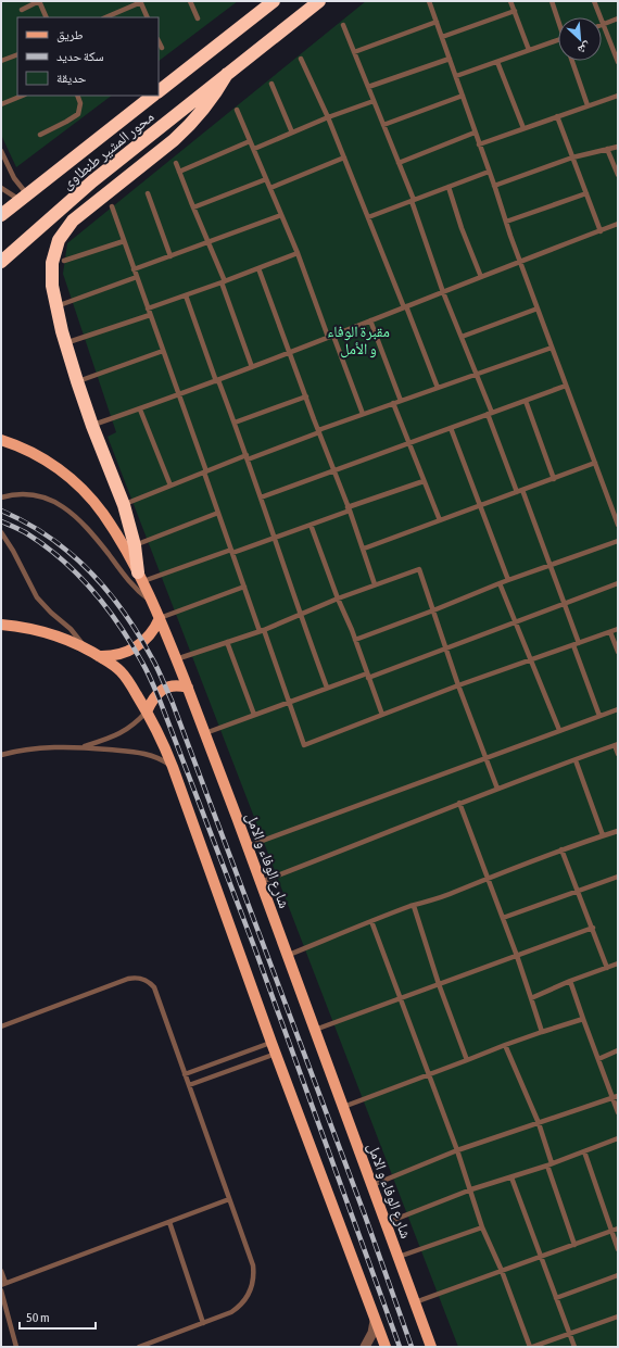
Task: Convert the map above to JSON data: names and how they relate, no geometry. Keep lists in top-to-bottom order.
{
  "streets": {
    "highway": ["محور المشير طنطاوى"],
    "main road": ["شارع الوفاء و الامل"]
  },
  "parks": ["مقبرة الوفاء و الأمل"],
  "legend": ["طريق", "سكة حديد", "حديقة"],
  "scale_bar": "50 m",
  "north": "bottom right"
}
